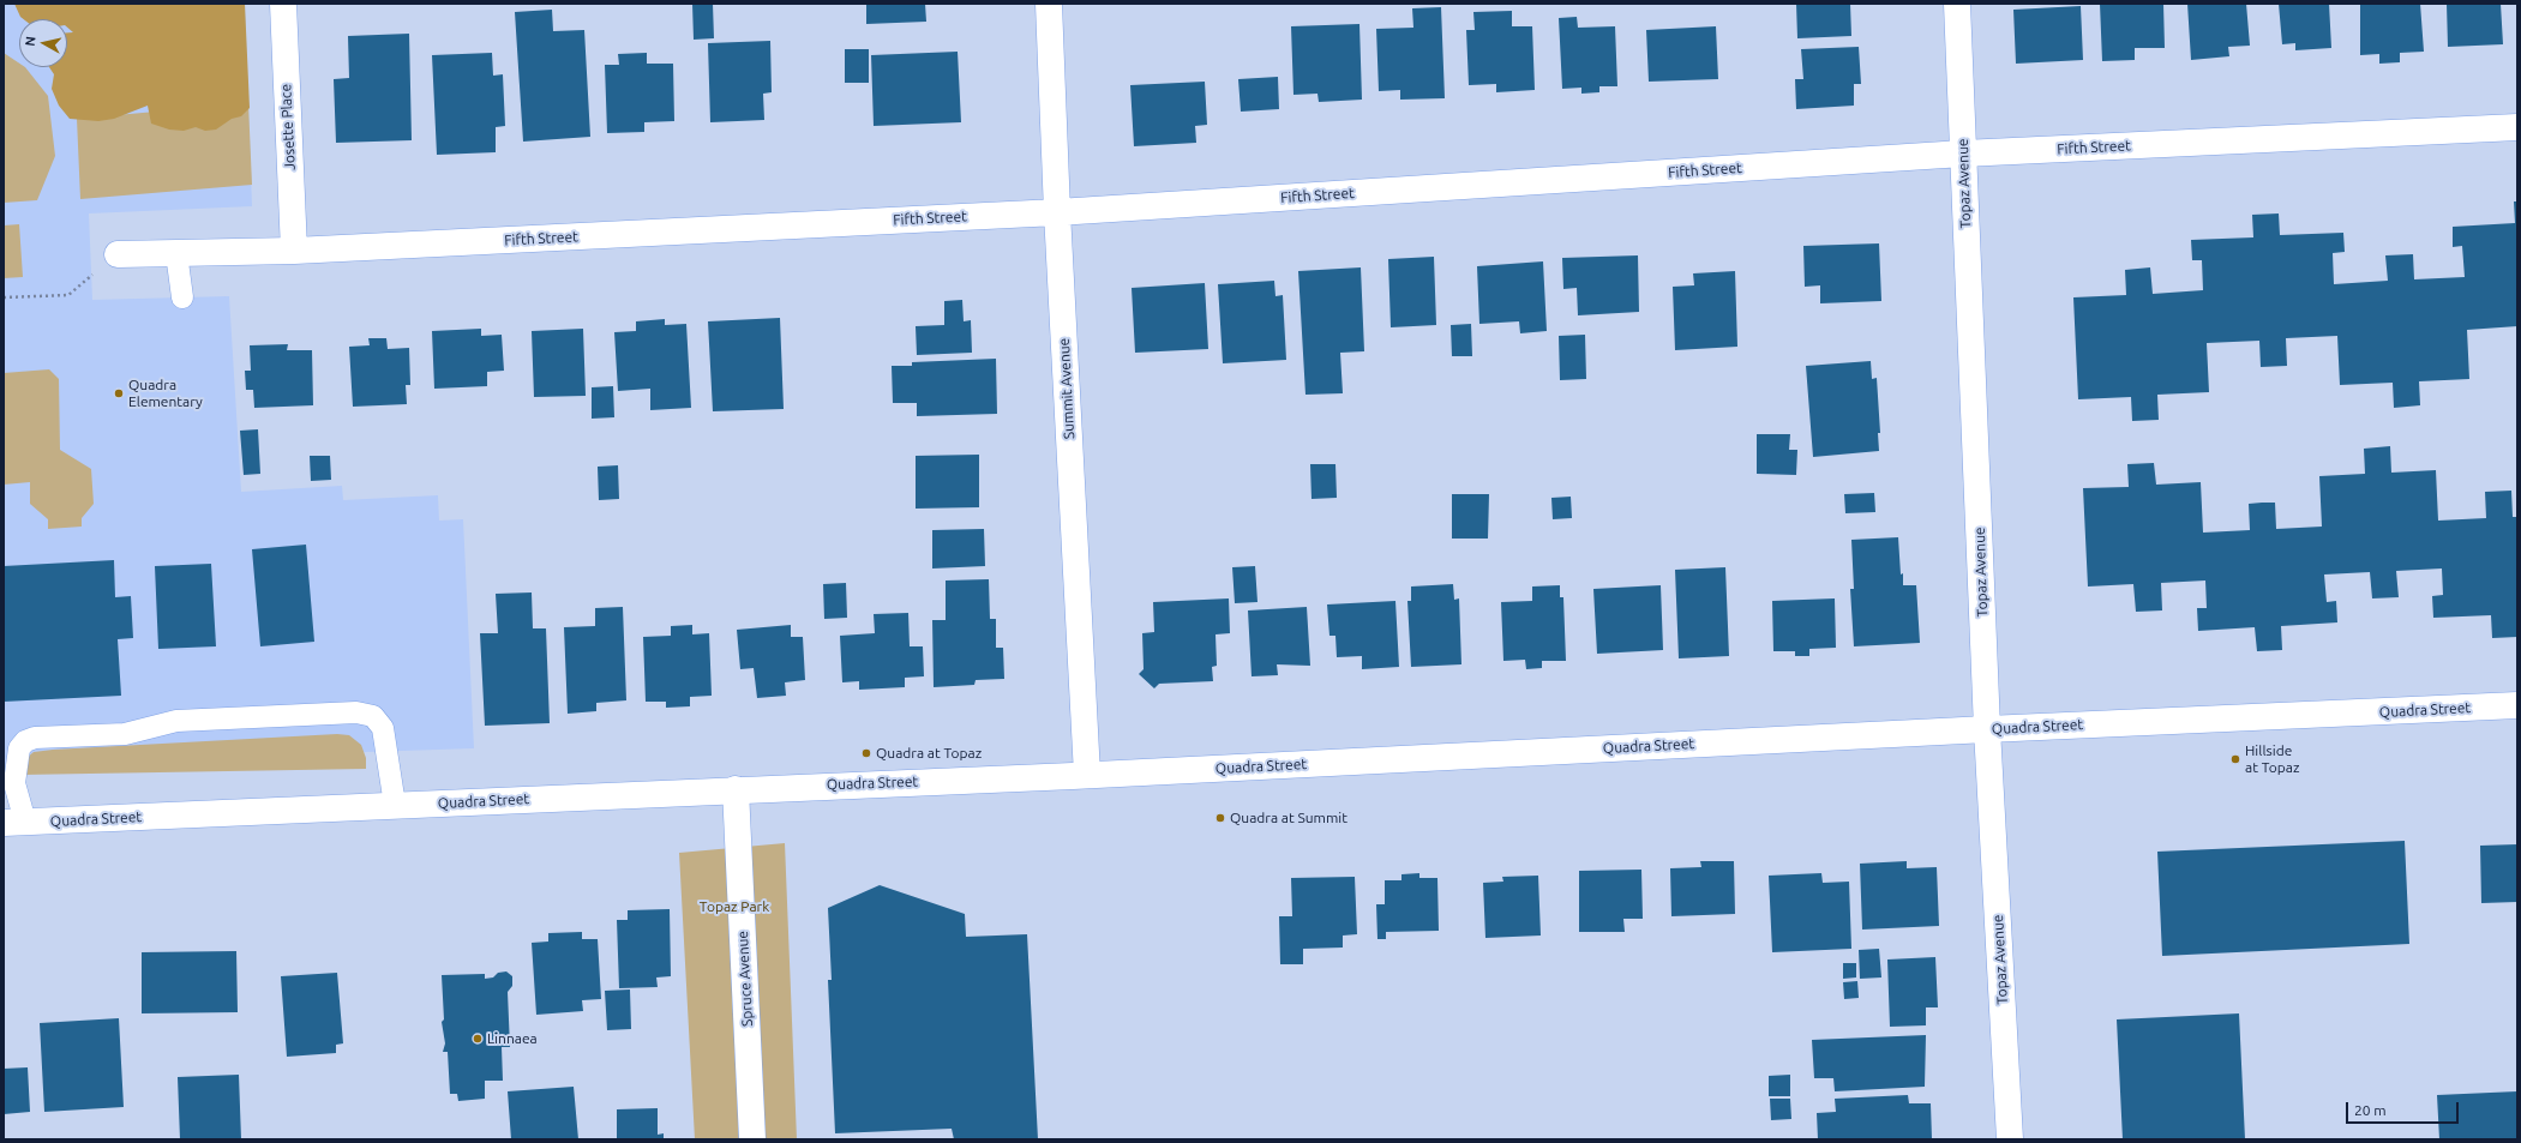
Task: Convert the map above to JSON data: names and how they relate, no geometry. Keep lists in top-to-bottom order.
{
  "streets": {
    "street": [
      "Josette Place",
      "Fifth Street",
      "Topaz Avenue",
      "Summit Avenue",
      "Quadra Street",
      "Spruce Avenue"
    ]
  },
  "crossings": [
    ["Josette Place", "Fifth Street"],
    ["Fifth Street", "Topaz Avenue"],
    ["Fifth Street", "Summit Avenue"],
    ["Topaz Avenue", "Quadra Street"],
    ["Summit Avenue", "Quadra Street"],
    ["Quadra Street", "Spruce Avenue"]
  ],
  "parks": ["Topaz Park"],
  "places": [
    "Quadra Elementary",
    "Quadra at Topaz",
    "Hillside at Topaz",
    "Quadra at Summit",
    "Linnaea"
  ],
  "scale_bar": "20 m",
  "north": "left"
}
